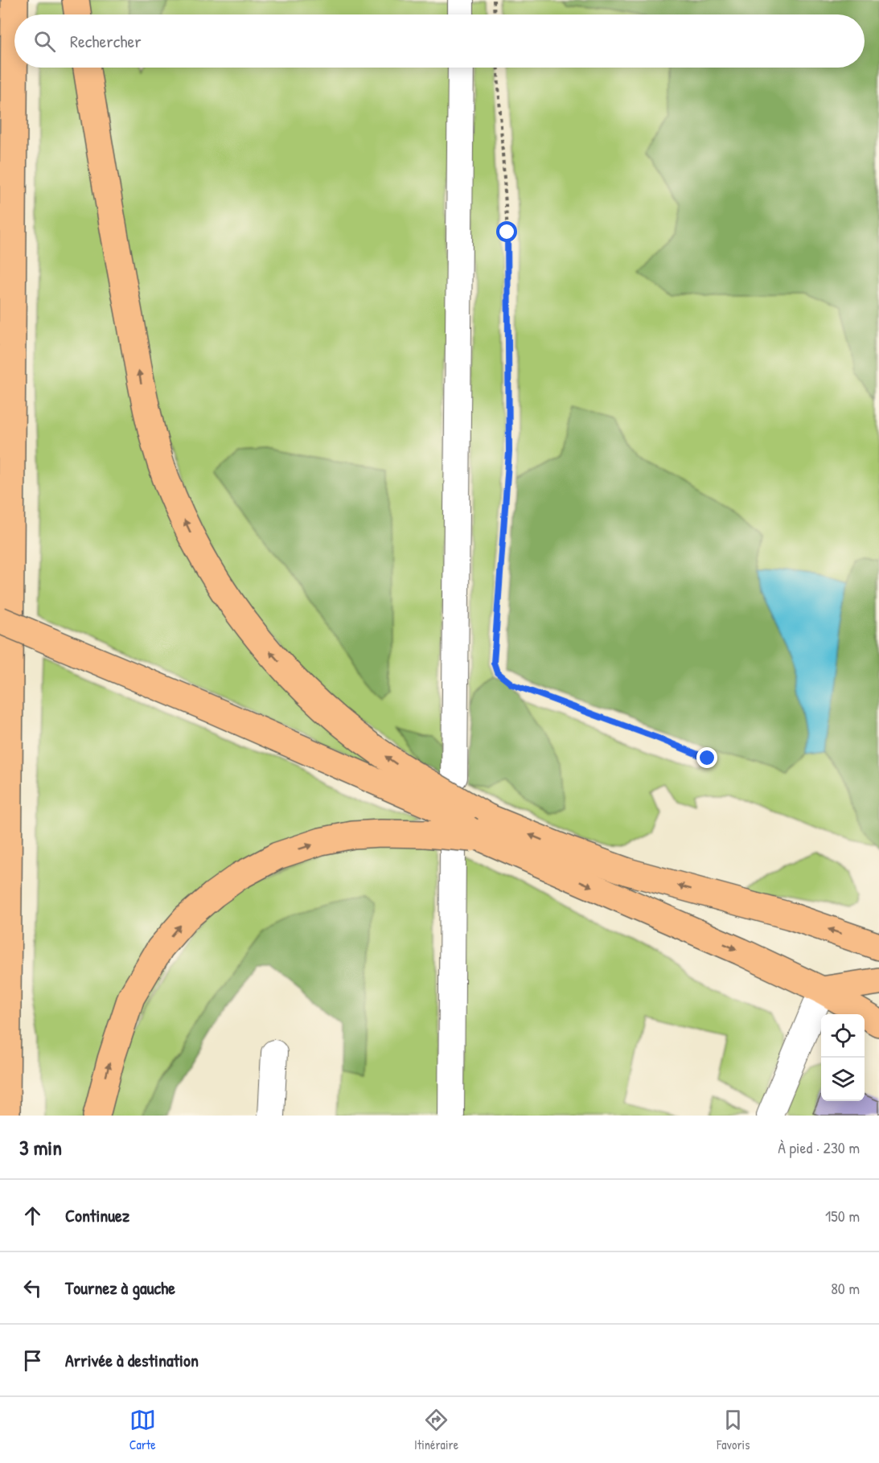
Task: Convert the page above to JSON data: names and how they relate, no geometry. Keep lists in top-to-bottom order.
{
  "page": {
    "search": "Rechercher",
    "heading": ["3 min", "À pied · 230 m"],
    "list": [
      ["Continuez", "150 m"],
      ["Tournez à gauche", "80 m"],
      "Arrivée à destination"
    ],
    "nav": ["Carte", "Itinéraire", "Favoris"]
  }
}
